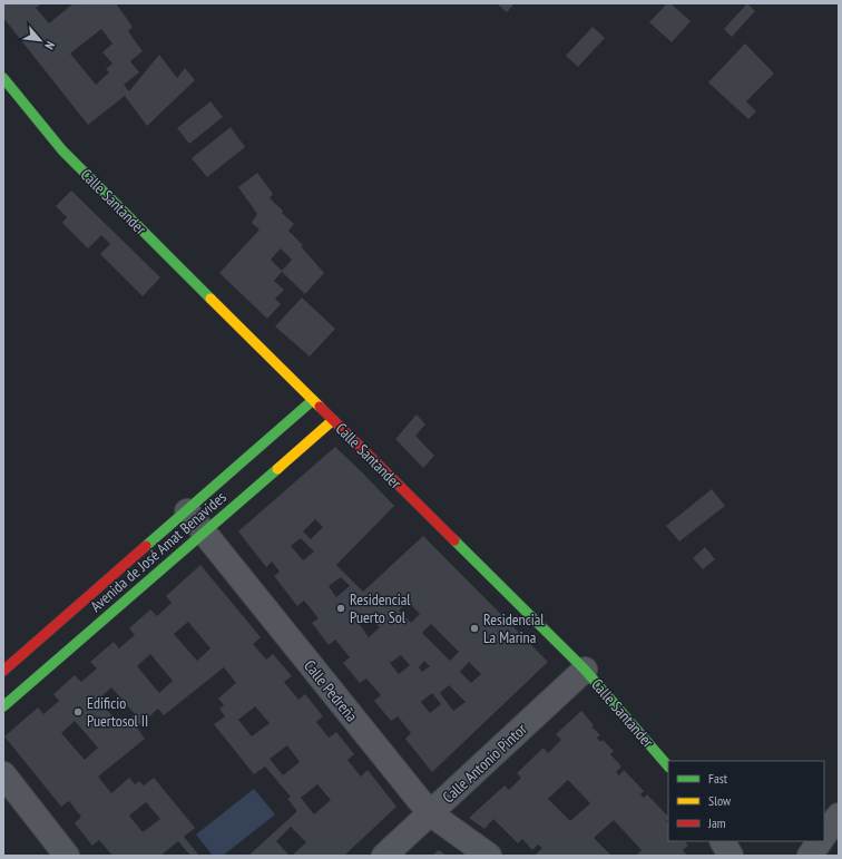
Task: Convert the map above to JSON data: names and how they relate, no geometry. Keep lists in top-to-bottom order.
{
  "streets": {
    "street": [
      "Calle Santander",
      "Avenida de José Amat Benavides",
      "Calle Pedreña",
      "Calle Antonio Pintor"
    ]
  },
  "crossings": [
    ["Calle Santander", "Avenida de José Amat Benavides"],
    ["Calle Santander", "Calle Antonio Pintor"],
    ["Avenida de José Amat Benavides", "Calle Pedreña"],
    ["Calle Pedreña", "Calle Antonio Pintor"]
  ],
  "places": ["Residencial Puerto Sol", "Residencial La Marina", "Edificio Puertosol II"],
  "legend": ["Fast", "Slow", "Jam"],
  "north": "bottom right"
}
